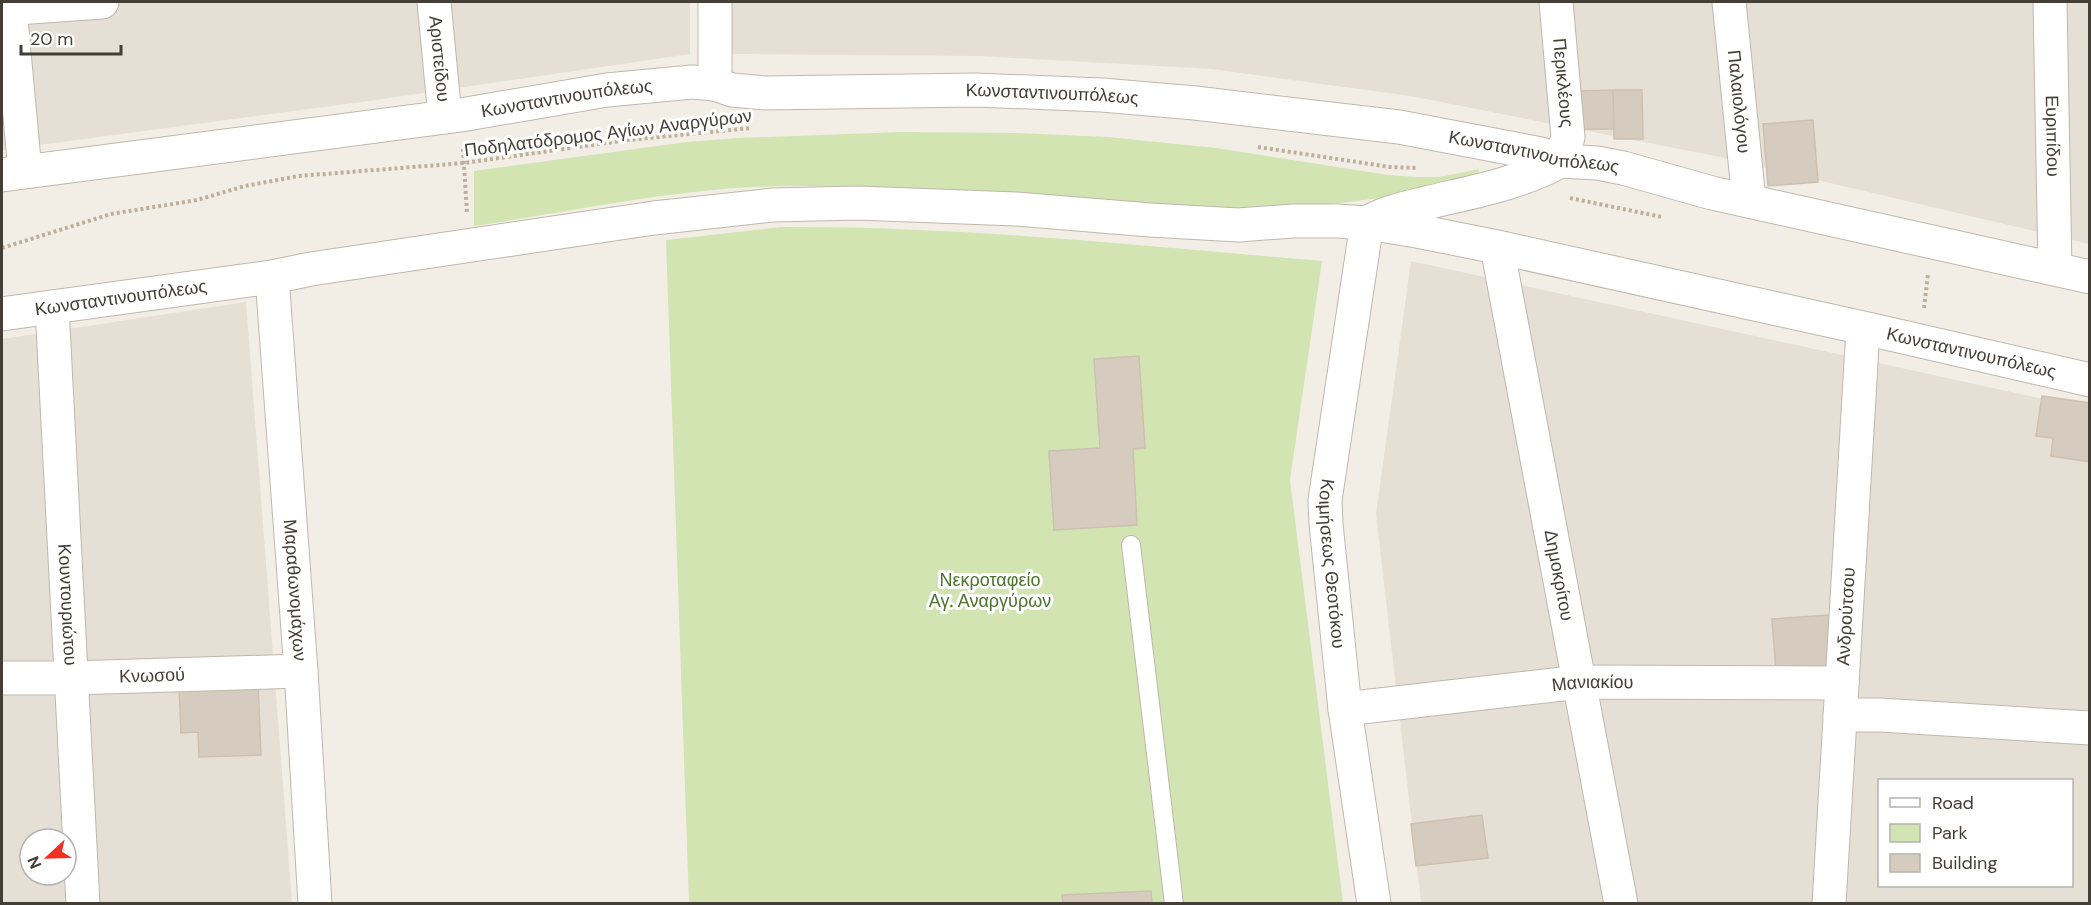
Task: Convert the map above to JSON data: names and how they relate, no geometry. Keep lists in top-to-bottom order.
{
  "streets": {
    "street": [
      "Αριστείδου",
      "Περικλέους",
      "Κωνσταντινουπόλεως",
      "Παλαιολόγου",
      "Ευριπίδου",
      "Κοιμήσεως Θεοτόκου",
      "Δημοκρίτου",
      "Μαραθωνομάχων",
      "Κουντουριώτου",
      "Ανδρούτσου",
      "Κνωσού",
      "Μανιακίου"
    ],
    "path": ["Ποδηλατόδρομος Αγίων Αναργύρων"]
  },
  "crossings": [
    ["Αριστείδου", "Κωνσταντινουπόλεως"],
    ["Περικλέους", "Κωνσταντινουπόλεως"],
    ["Κωνσταντινουπόλεως", "Παλαιολόγου"],
    ["Κωνσταντινουπόλεως", "Ευριπίδου"],
    ["Κωνσταντινουπόλεως", "Κοιμήσεως Θεοτόκου"],
    ["Κωνσταντινουπόλεως", "Δημοκρίτου"],
    ["Κωνσταντινουπόλεως", "Μαραθωνομάχων"],
    ["Κωνσταντινουπόλεως", "Κουντουριώτου"],
    ["Κωνσταντινουπόλεως", "Ανδρούτσου"],
    ["Κοιμήσεως Θεοτόκου", "Μανιακίου"],
    ["Δημοκρίτου", "Μανιακίου"],
    ["Μαραθωνομάχων", "Κνωσού"],
    ["Κουντουριώτου", "Κνωσού"],
    ["Ανδρούτσου", "Μανιακίου"]
  ],
  "parks": ["Νεκροταφείο Αγ. Αναργύρων"],
  "legend": ["Road", "Park", "Building"],
  "scale_bar": "20 m",
  "north": "left"
}
